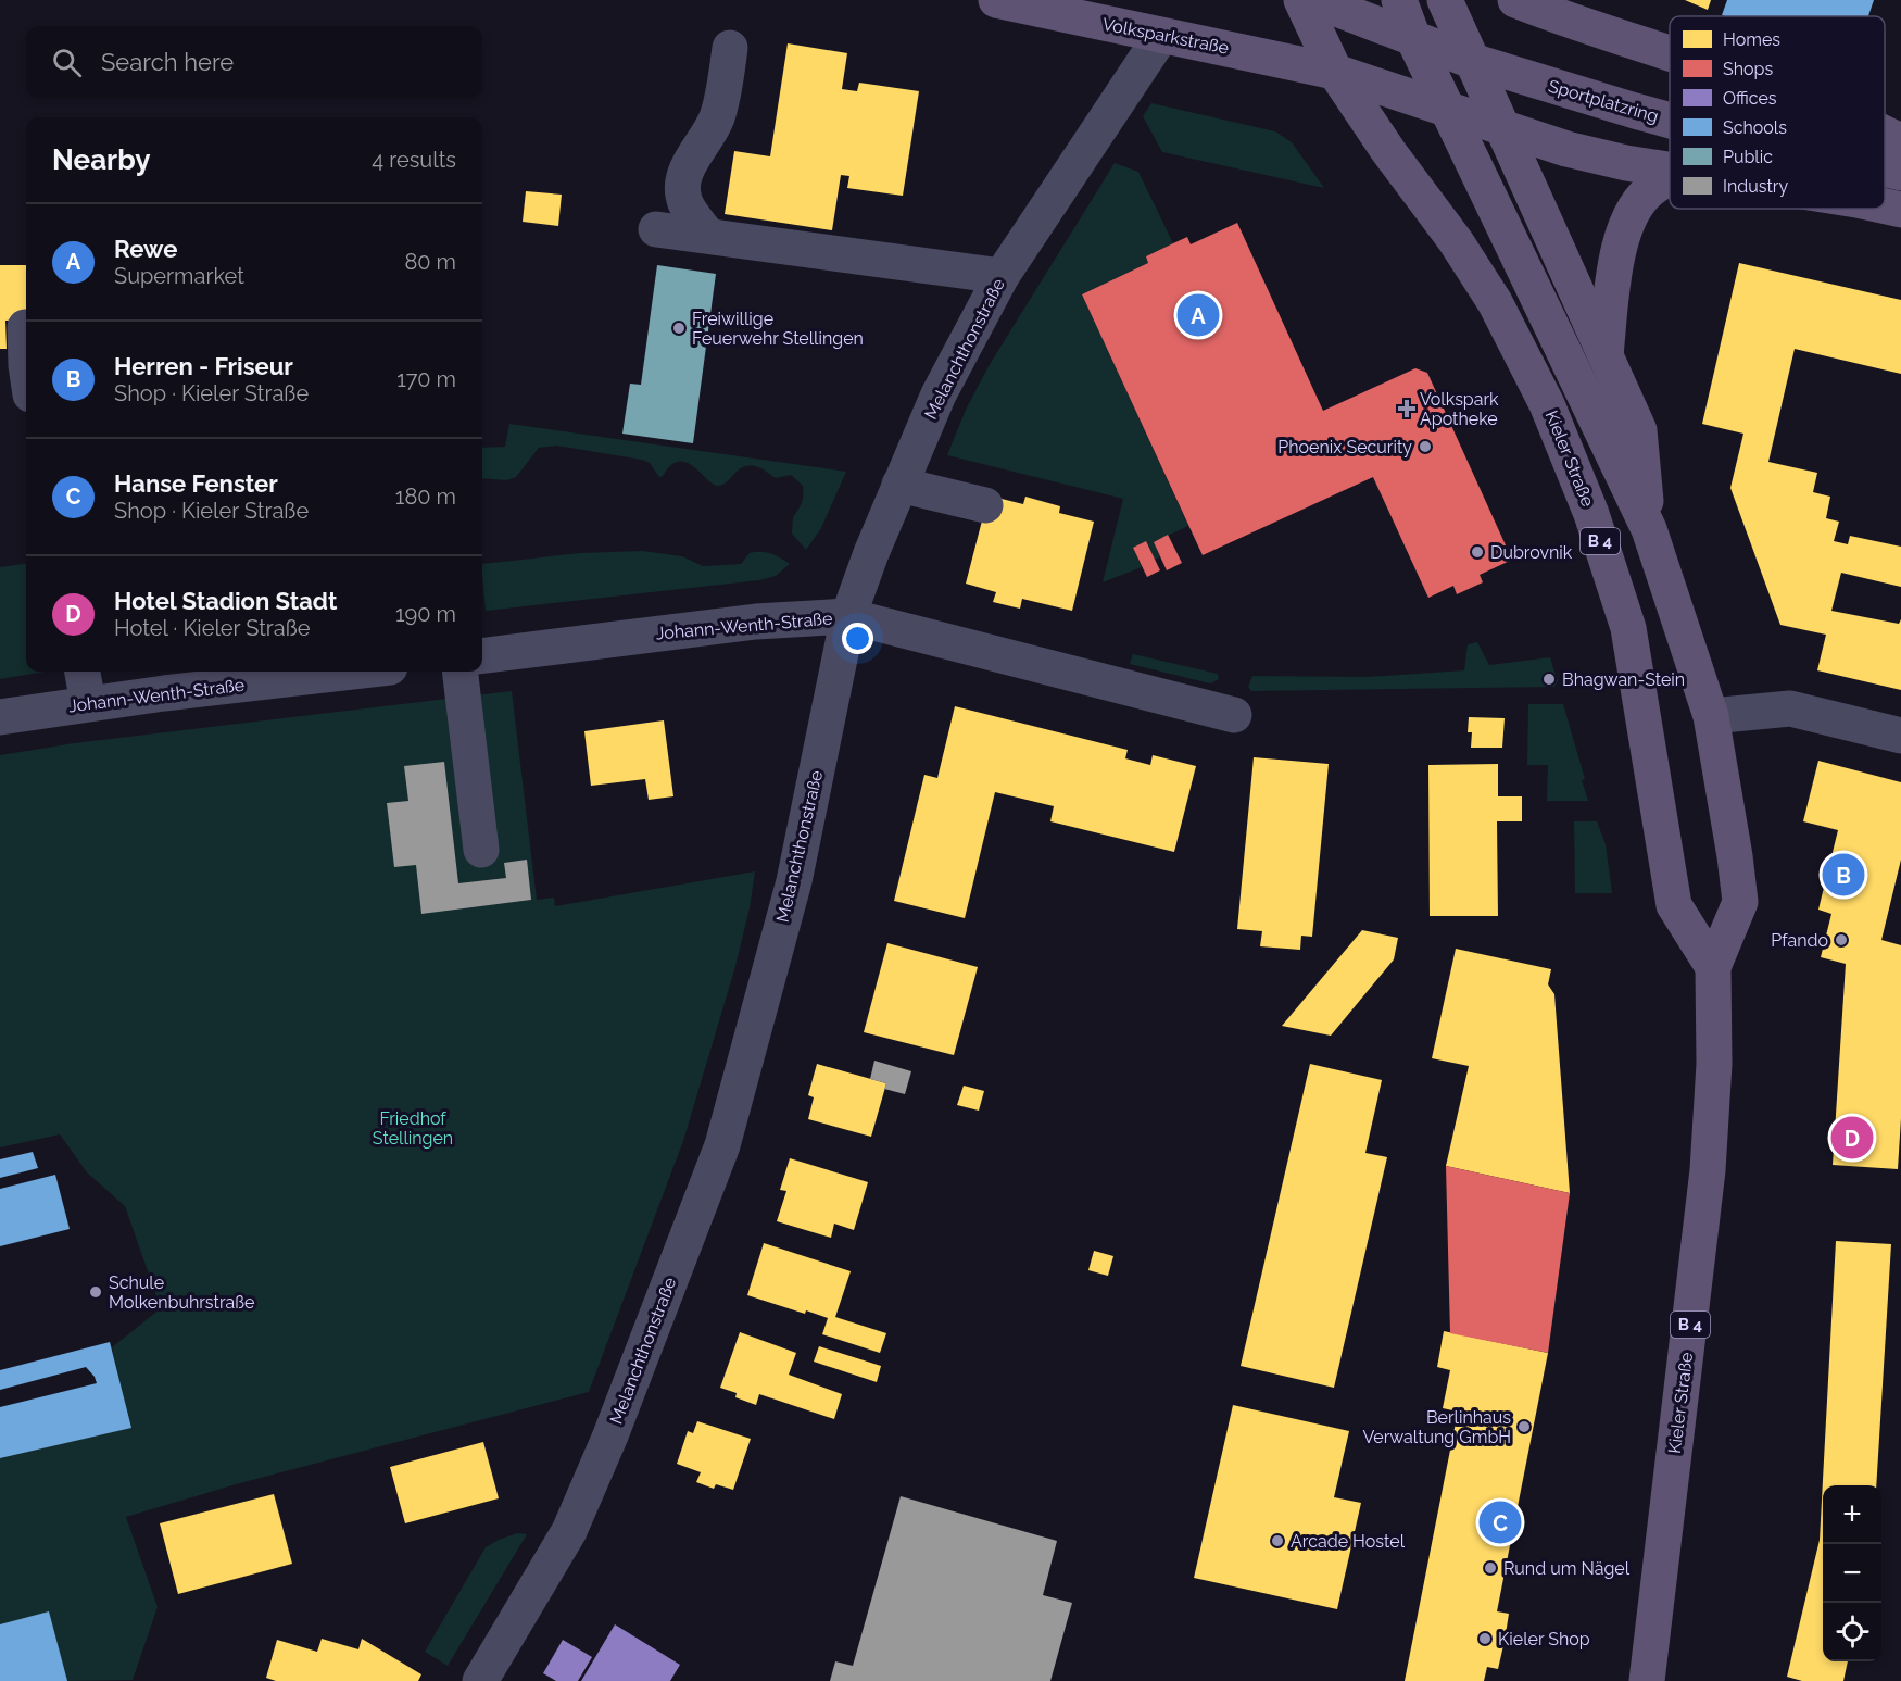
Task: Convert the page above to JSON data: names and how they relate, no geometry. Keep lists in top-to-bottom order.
{
  "streets": {
    "main road": [
      "Volksparkstraße",
      "Sportplatzring",
      "Kieler Straße",
      "B 4"
    ],
    "street": ["Melanchthonstraße", "Johann-Wenth-Straße"]
  },
  "crossings": [
    ["Volksparkstraße", "Melanchthonstraße"],
    ["Volksparkstraße", "Kieler Straße"],
    ["Sportplatzring", "Kieler Straße"],
    ["Melanchthonstraße", "Johann-Wenth-Straße"]
  ],
  "parks": ["Friedhof Stellingen"],
  "places": {
    "other": [
      "Freiwillige Feuerwehr Stellingen",
      "Phoenix Security",
      "Dubrovnik",
      "Bhagwan-Stein",
      "Pfando",
      "Schule Molkenbuhrstraße",
      "Berlinhaus Verwaltung GmbH",
      "Arcade Hostel",
      "Rund um Nägel",
      "Kieler Shop"
    ],
    "health": ["Volkspark Apotheke"]
  },
  "legend": [
    "Homes",
    "Shops",
    "Offices",
    "Schools",
    "Public",
    "Industry"
  ],
  "page": {
    "search": "Search here",
    "heading": ["Nearby", "4 results"],
    "list": [
      {
        "mark": "A",
        "name": "Rewe",
        "note": "Supermarket",
        "value": "80 m"
      },
      {
        "mark": "B",
        "name": "Herren - Friseur",
        "note": "Shop · Kieler Straße",
        "value": "170 m"
      },
      {
        "mark": "C",
        "name": "Hanse Fenster",
        "note": "Shop · Kieler Straße",
        "value": "180 m"
      },
      {
        "mark": "D",
        "name": "Hotel Stadion Stadt",
        "note": "Hotel · Kieler Straße",
        "value": "190 m"
      }
    ],
    "pins": [
      "A",
      "B",
      "D",
      "C"
    ],
    "map_buttons": ["+", "−"]
  }
}
